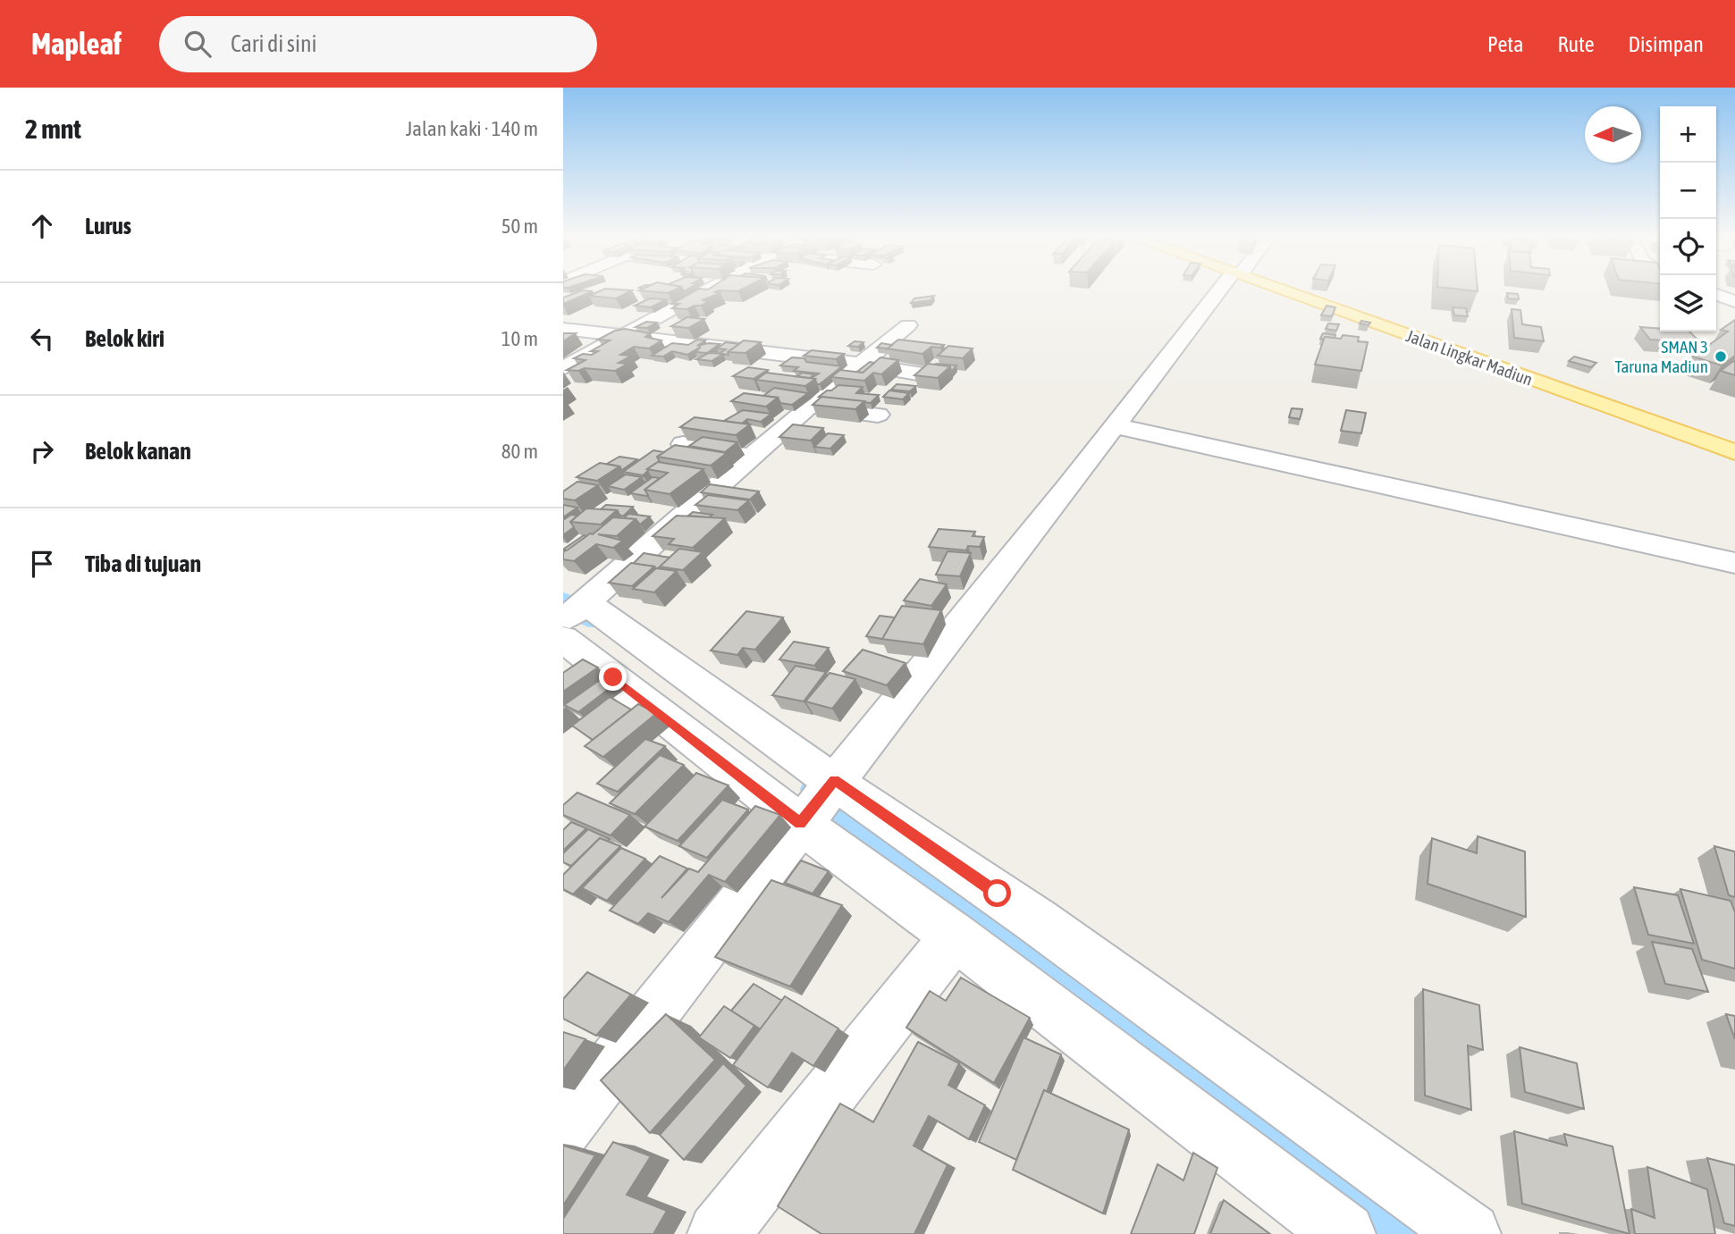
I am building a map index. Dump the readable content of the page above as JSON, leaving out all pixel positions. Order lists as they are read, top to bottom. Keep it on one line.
{"streets":{"main road":["Jalan Lingkar Madiun"]},"places":["SMAN 3 Taruna Madiun"],"north":"left","page":{"header":"Mapleaf","search":"Cari di sini","nav":["Peta","Rute","Disimpan"],"heading":["2 mnt","Jalan kaki · 140 m"],"map_buttons":["+","−"],"list":[["Lurus","50 m"],["Belok kiri","10 m"],["Belok kanan","80 m"],"Tiba di tujuan"]}}
